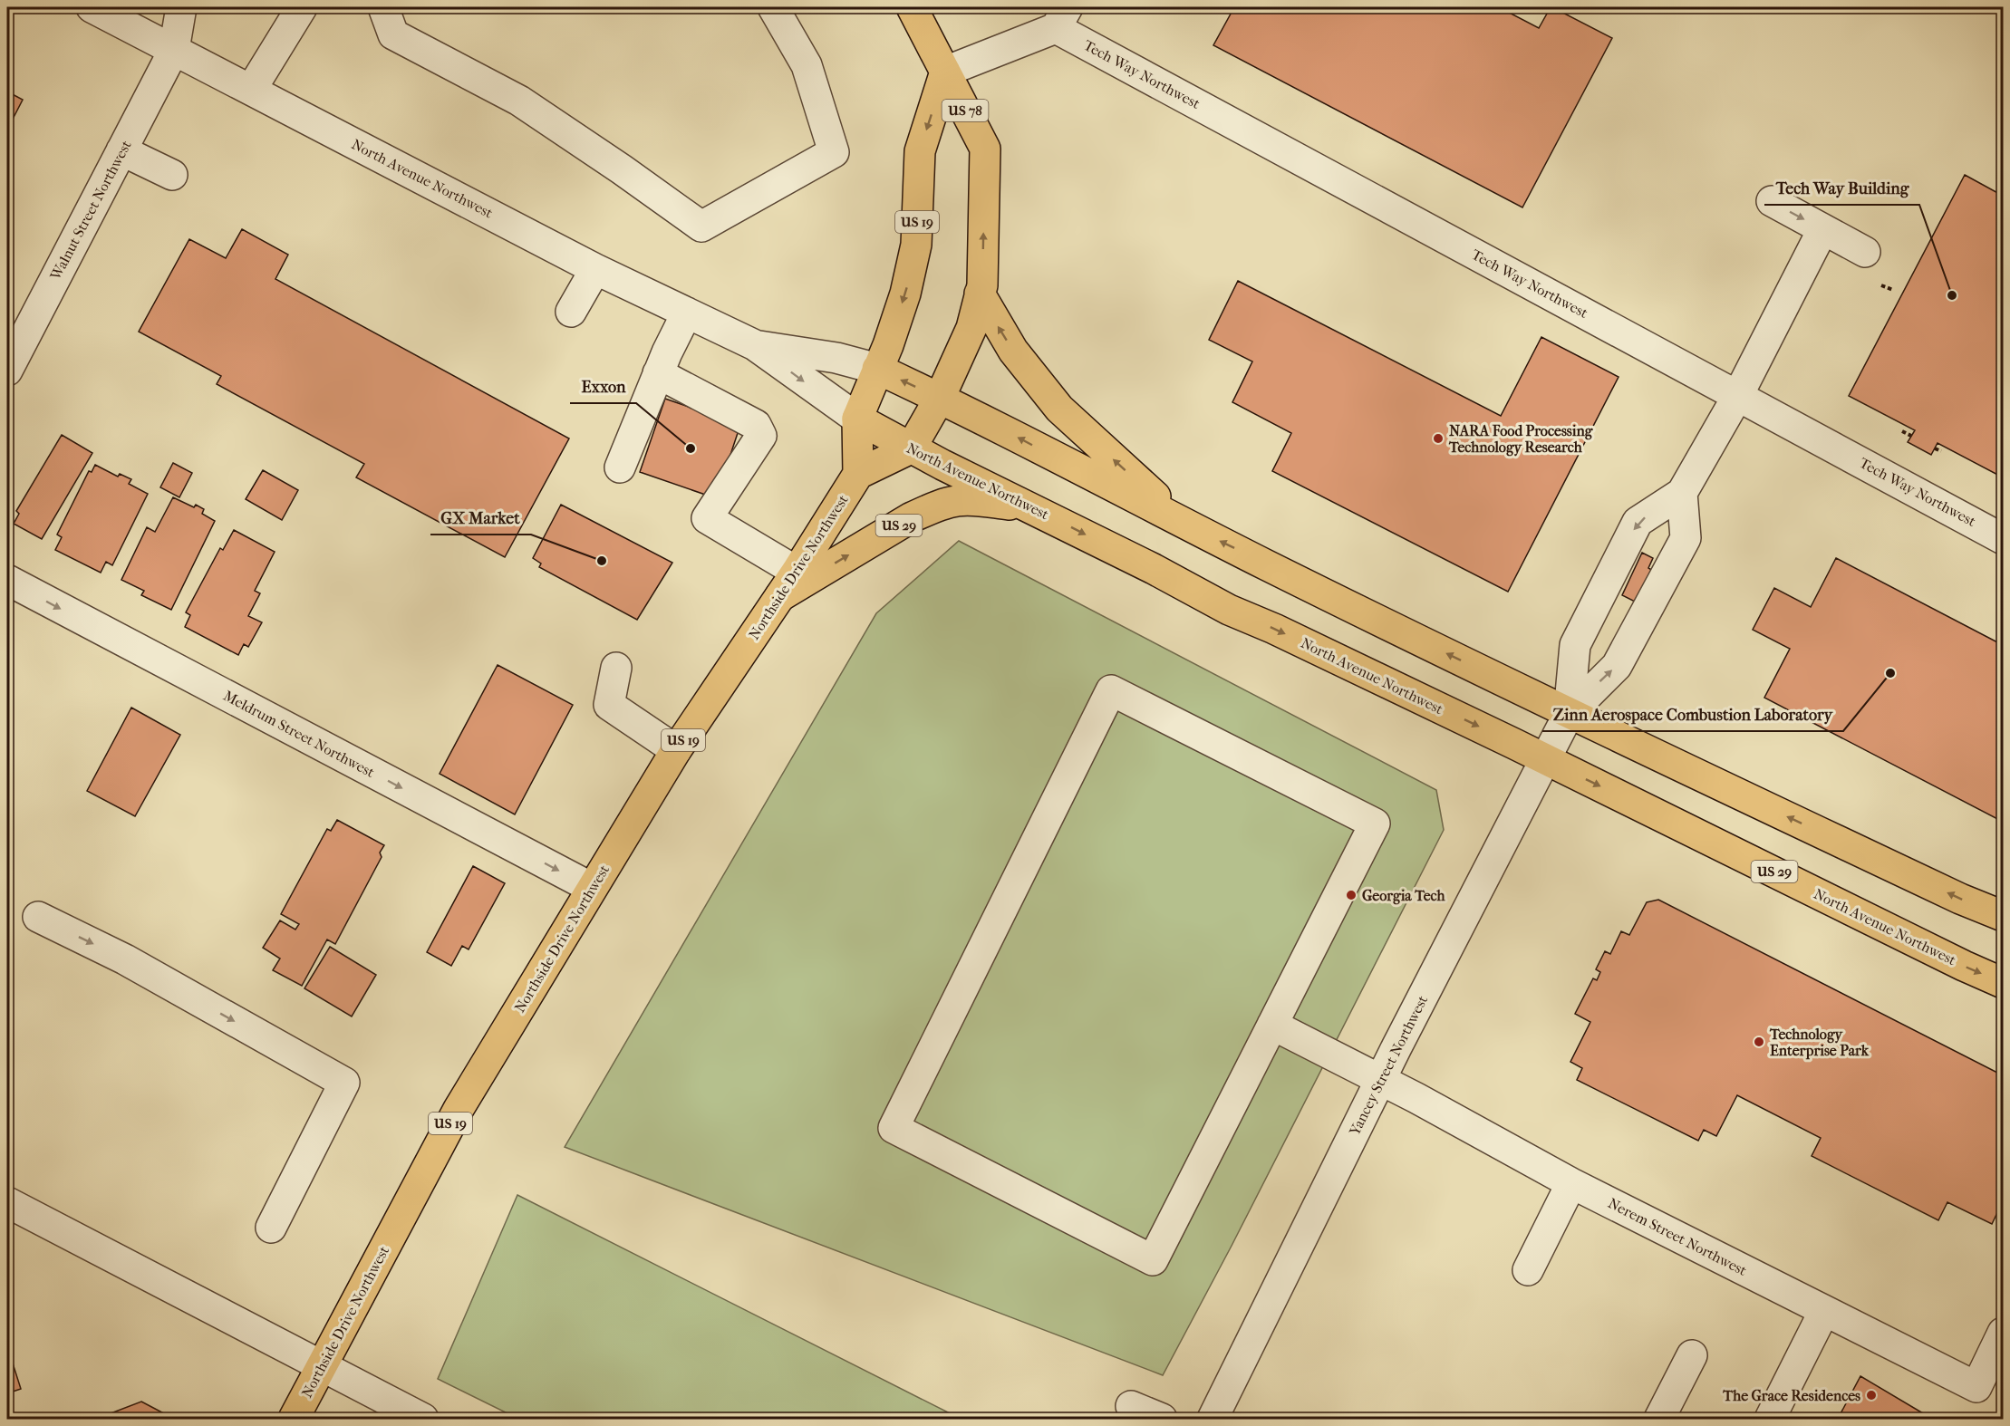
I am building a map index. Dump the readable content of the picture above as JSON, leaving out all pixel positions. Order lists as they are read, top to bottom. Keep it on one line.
{"streets":{"main road":["US 78","North Avenue Northwest","US 19","US 29","Northside Drive Northwest"],"street":["Tech Way Northwest","Walnut Street Northwest","Meldrum Street Northwest","Yancey Street Northwest","Nerem Street Northwest"]},"crossings":[["US 78","US 19"],["North Avenue Northwest","Walnut Street Northwest"],["North Avenue Northwest","US 19"],["North Avenue Northwest","US 29"],["North Avenue Northwest","Yancey Street Northwest"],["US 19","Northside Drive Northwest"],["US 29","Northside Drive Northwest"],["Northside Drive Northwest","Meldrum Street Northwest"],["Yancey Street Northwest","Nerem Street Northwest"]],"one_way":["Meldrum Street Northwest"],"places":["Tech Way Building","NARA Food Processing Technology Research","Exxon","GX Market","Zinn Aerospace Combustion Laboratory","Georgia Tech","Technology Enterprise Park","The Grace Residences"]}
